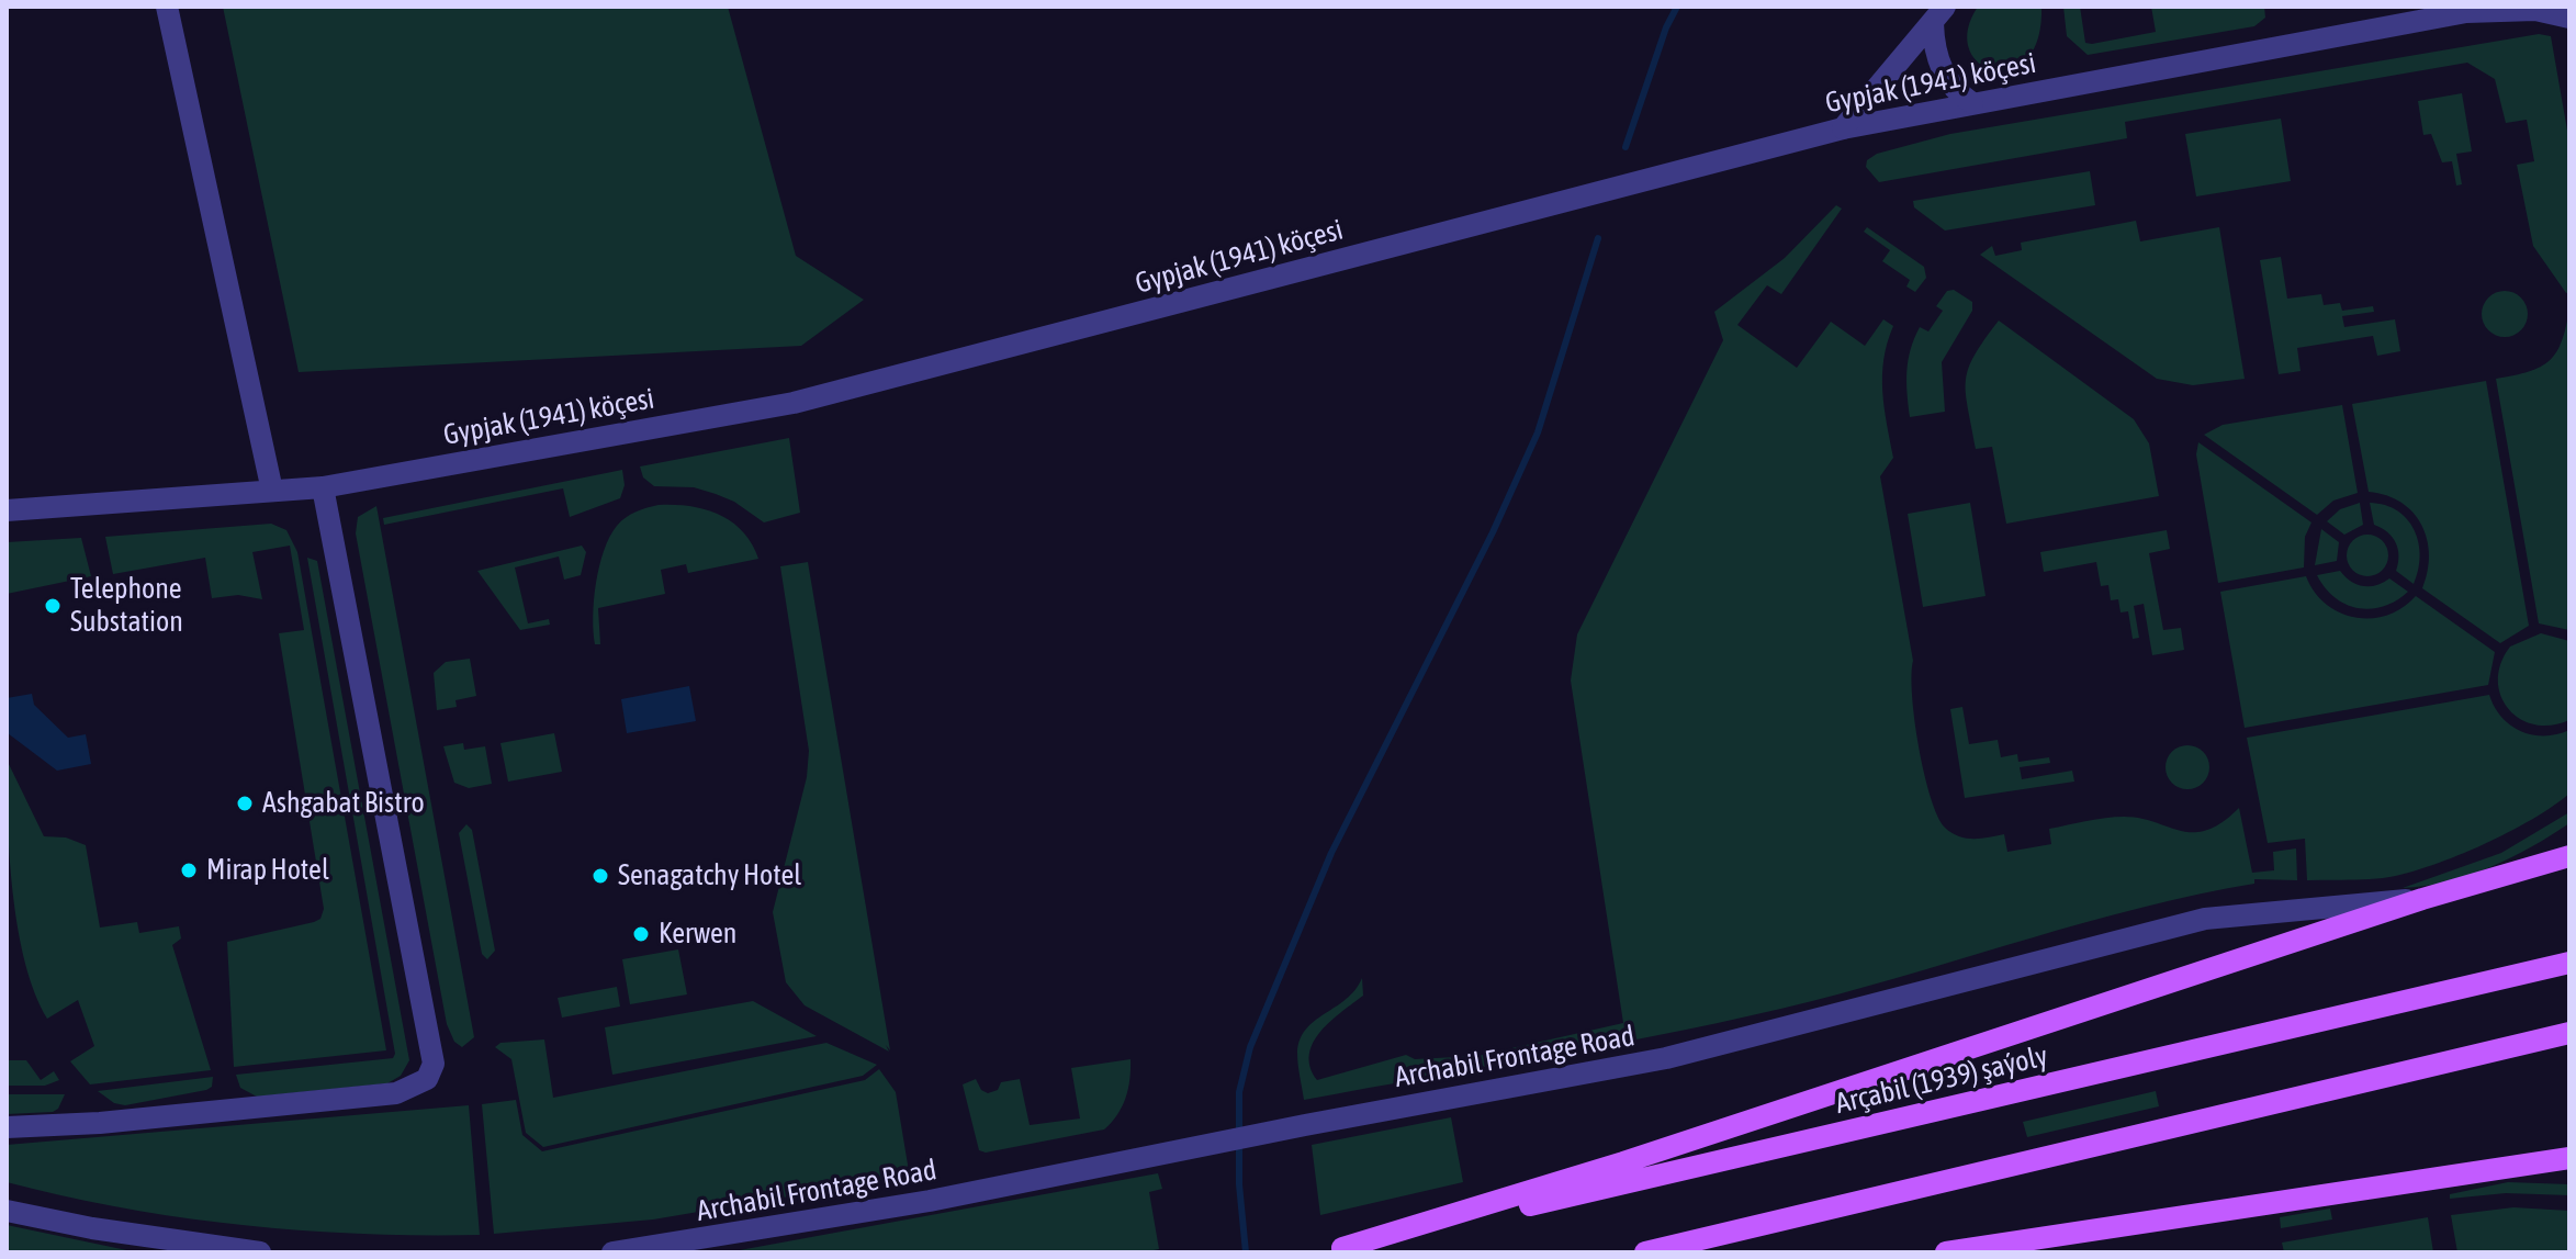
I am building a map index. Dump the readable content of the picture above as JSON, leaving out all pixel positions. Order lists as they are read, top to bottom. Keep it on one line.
{"streets":{"main road":["Arçabil (1939) şaýoly"],"street":["Gypjak (1941) köçesi","Archabil Frontage Road"]},"places":["Telephone Substation","Ashgabat Bistro","Mirap Hotel","Senagatchy Hotel","Kerwen"]}
